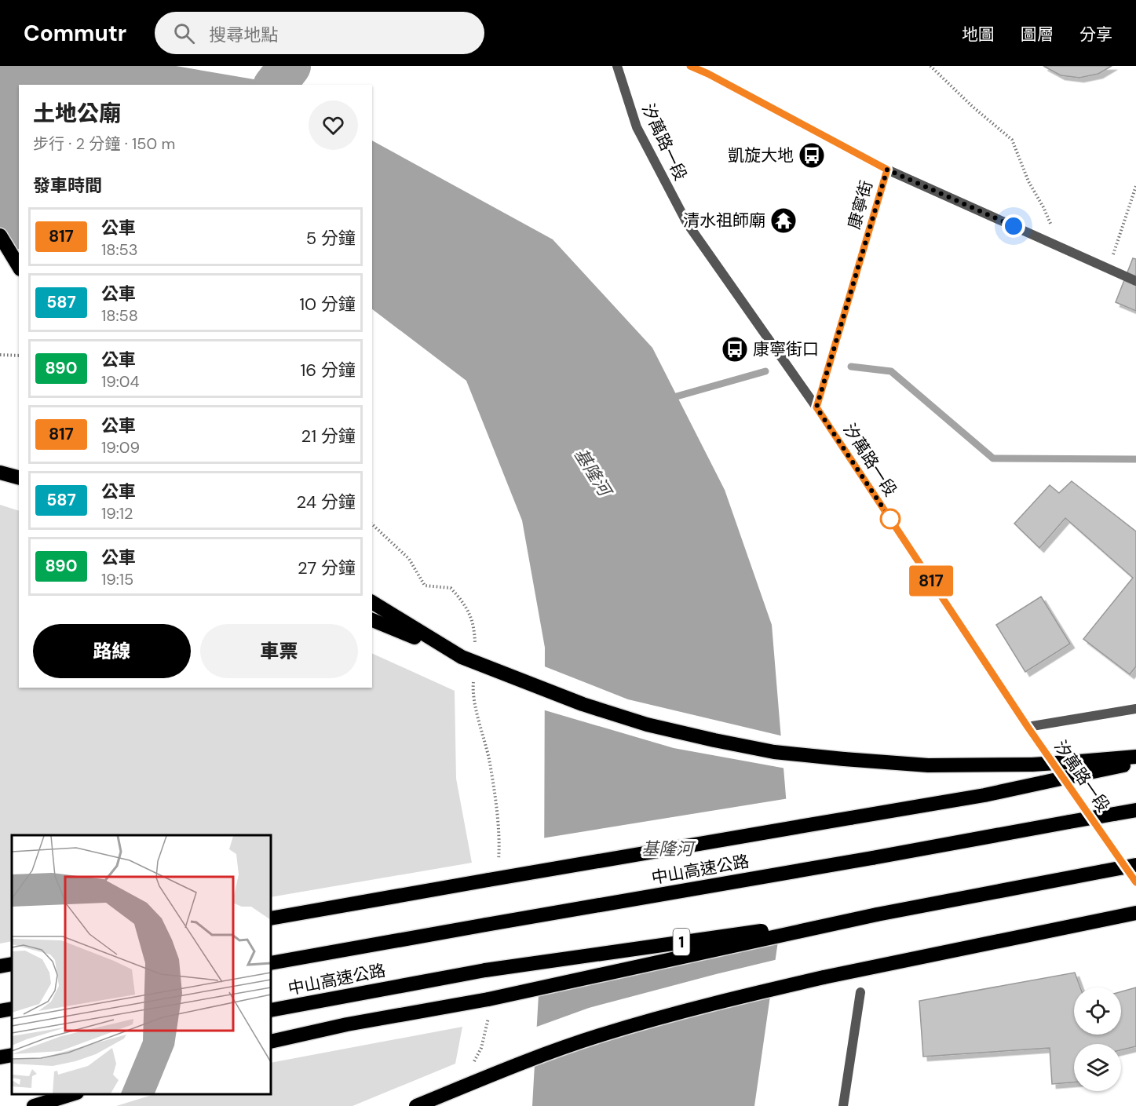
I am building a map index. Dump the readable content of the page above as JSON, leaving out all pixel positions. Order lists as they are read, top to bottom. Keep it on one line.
{"streets":{"highway":["中山高速公路","1"],"street":["汐萬路一段","康寧街"]},"crossings":[["汐萬路一段","康寧街"]],"water":["基隆河"],"places":{"bus stop":["凱旋大地","康寧街口"],"temple":["清水祖師廟"]},"lines":["bus line 817"],"page":{"header":"Commutr","search":"搜尋地點","nav":["地圖","圖層","分享"],"on_map":"817","heading":[["土地公廟","步行 · 2 分鐘 · 150 m"],"發車時間"],"list":[{"mark":"817","name":"公車","note":"18:53","value":"5 分鐘"},{"mark":"587","name":"公車","note":"18:58","value":"10 分鐘"},{"mark":"890","name":"公車","note":"19:04","value":"16 分鐘"},{"mark":"817","name":"公車","note":"19:09","value":"21 分鐘"},{"mark":"587","name":"公車","note":"19:12","value":"24 分鐘"},{"mark":"890","name":"公車","note":"19:15","value":"27 分鐘"}],"buttons":["路線","車票"]}}
